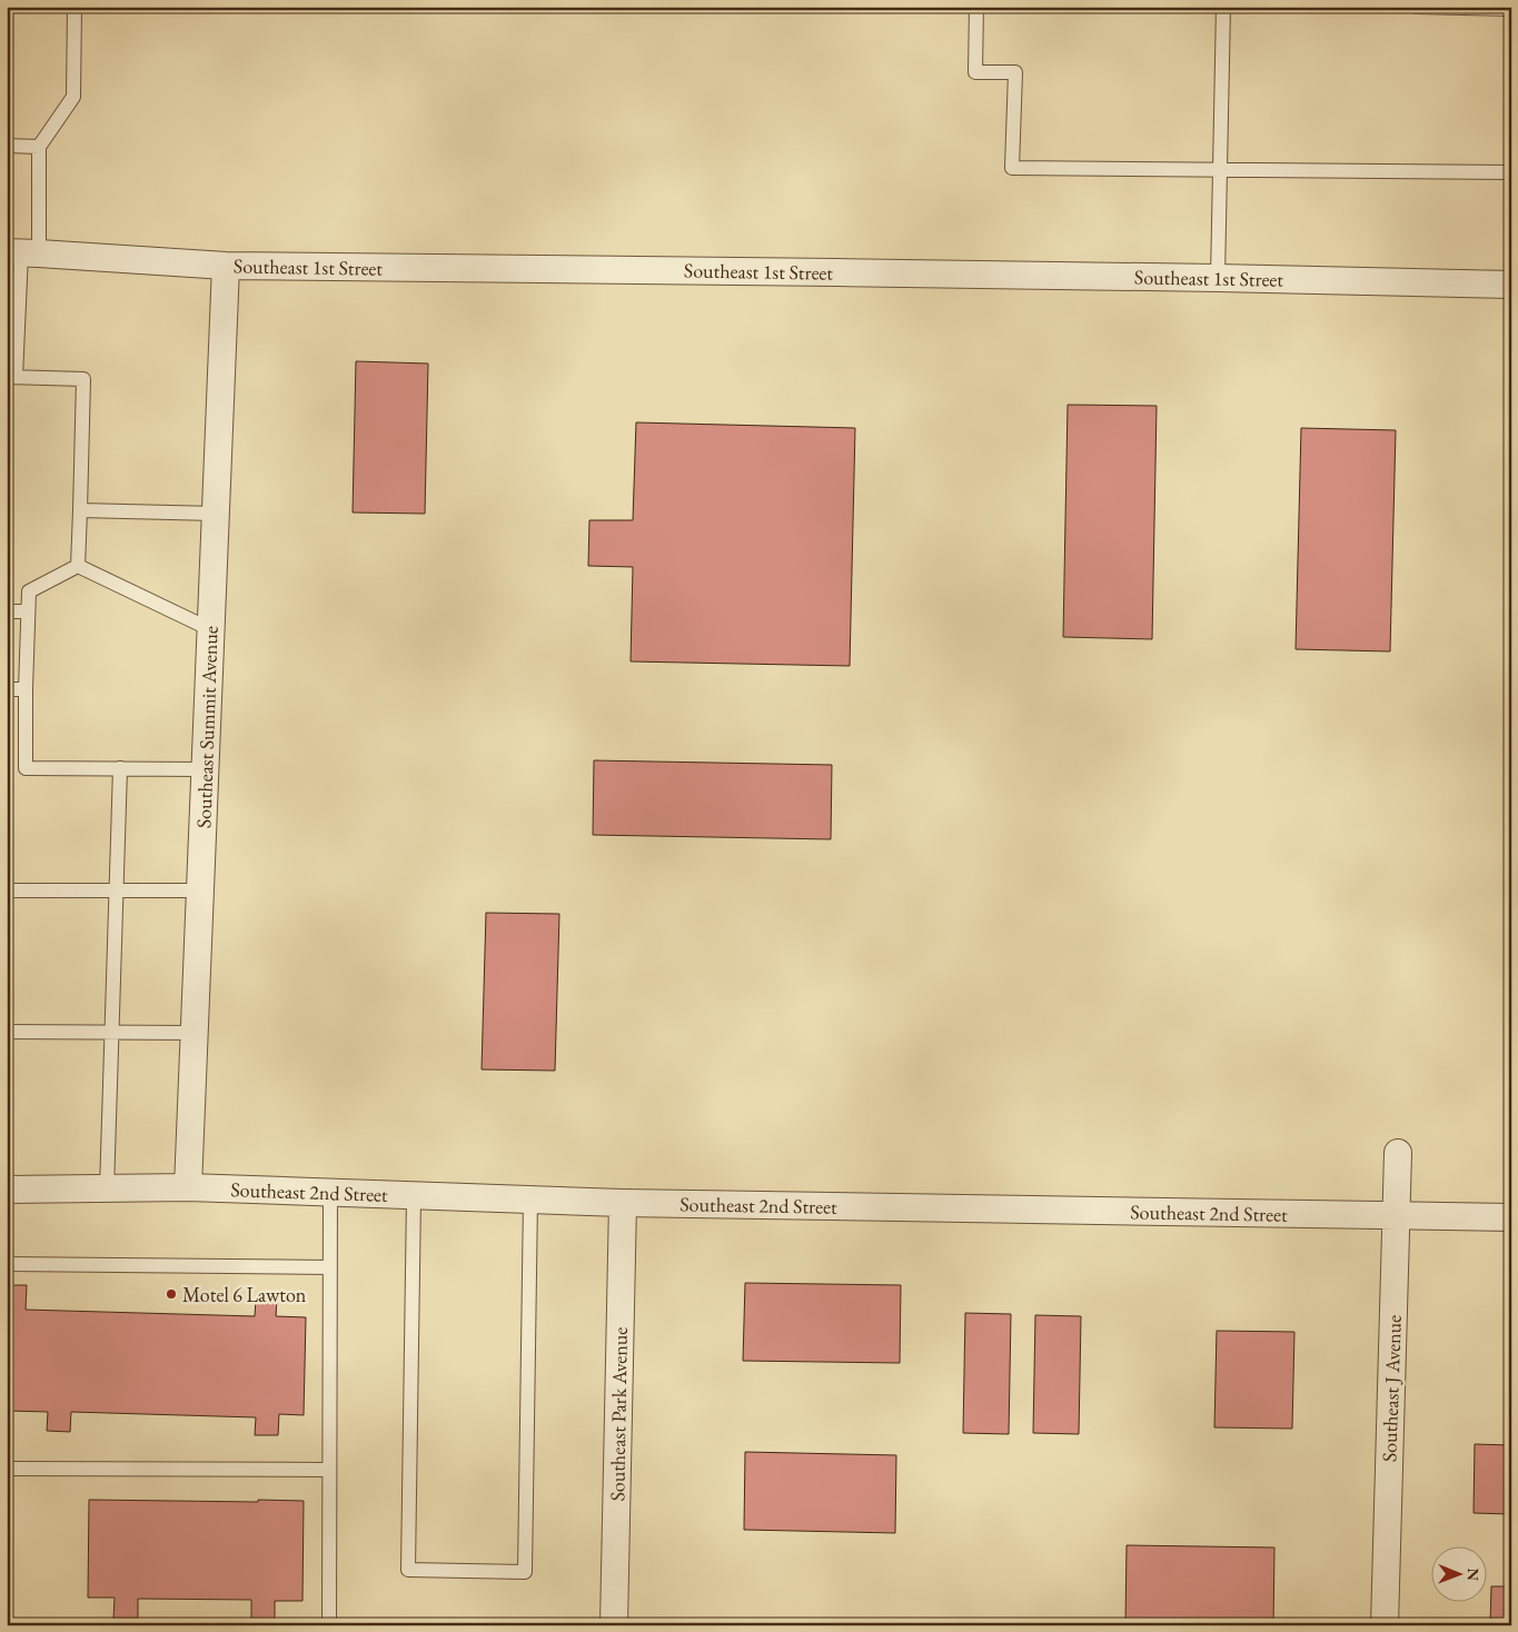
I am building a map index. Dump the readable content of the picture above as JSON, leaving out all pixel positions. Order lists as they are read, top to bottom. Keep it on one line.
{"streets":{"street":["Southeast 1st Street","Southeast Summit Avenue","Southeast 2nd Street","Southeast J Avenue","Southeast Park Avenue"]},"crossings":[["Southeast 1st Street","Southeast Summit Avenue"],["Southeast Summit Avenue","Southeast 2nd Street"],["Southeast 2nd Street","Southeast J Avenue"],["Southeast 2nd Street","Southeast Park Avenue"]],"places":["Motel 6 Lawton"],"north":"right"}
